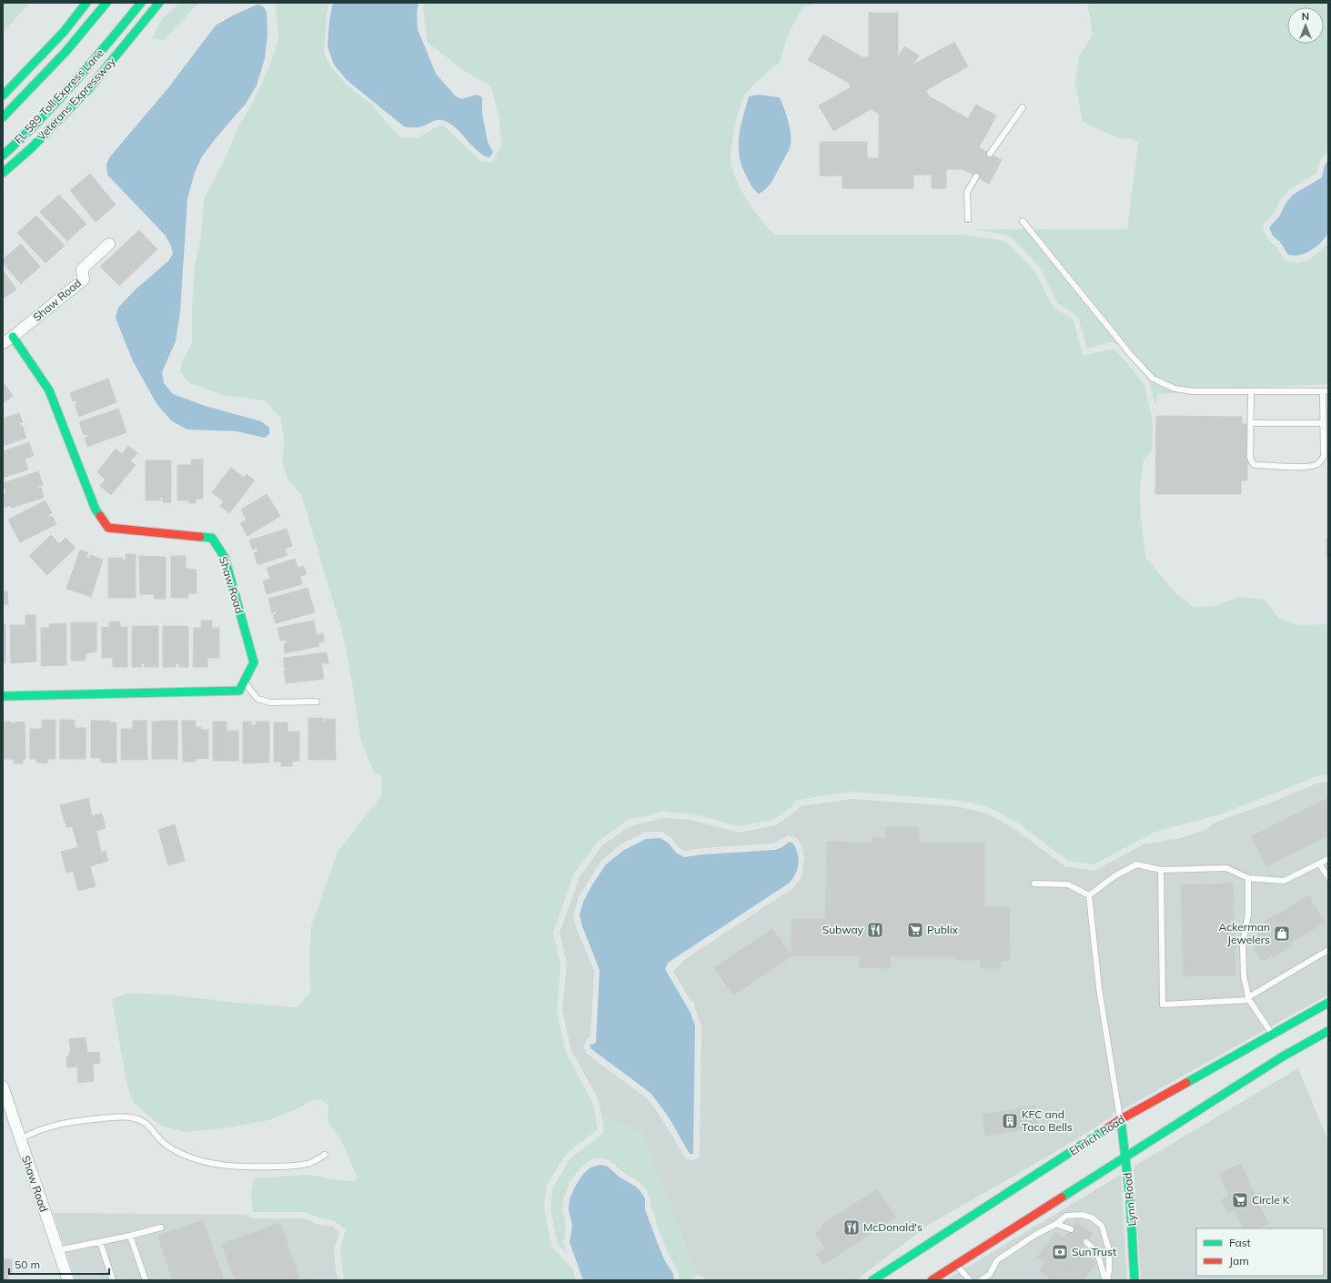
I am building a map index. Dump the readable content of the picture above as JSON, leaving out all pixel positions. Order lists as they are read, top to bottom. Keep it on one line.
{"streets":{"main road":["FL 589 Toll Express Lane","Veterans Expressway","Shaw Road","Ehrlich Road","Lynn Road"]},"crossings":[["Ehrlich Road","Lynn Road"]],"places":{"restaurant":["Subway","McDonald's"],"supermarket":["Publix","Circle K"],"shop":["Ackerman Jewelers"],"building":["KFC and Taco Bells"],"bank":["SunTrust"]},"legend":["Fast","Jam"],"scale_bar":"50 m","north":"top"}
